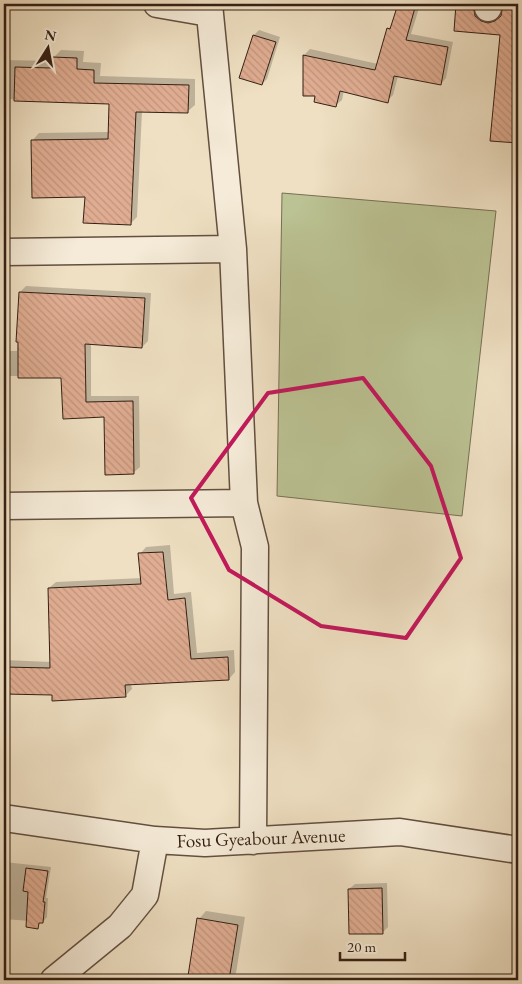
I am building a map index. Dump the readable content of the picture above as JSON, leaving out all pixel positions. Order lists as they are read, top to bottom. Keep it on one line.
{"streets":{"street":["Fosu Gyeabour Avenue"]},"scale_bar":"20 m","north":"top"}
